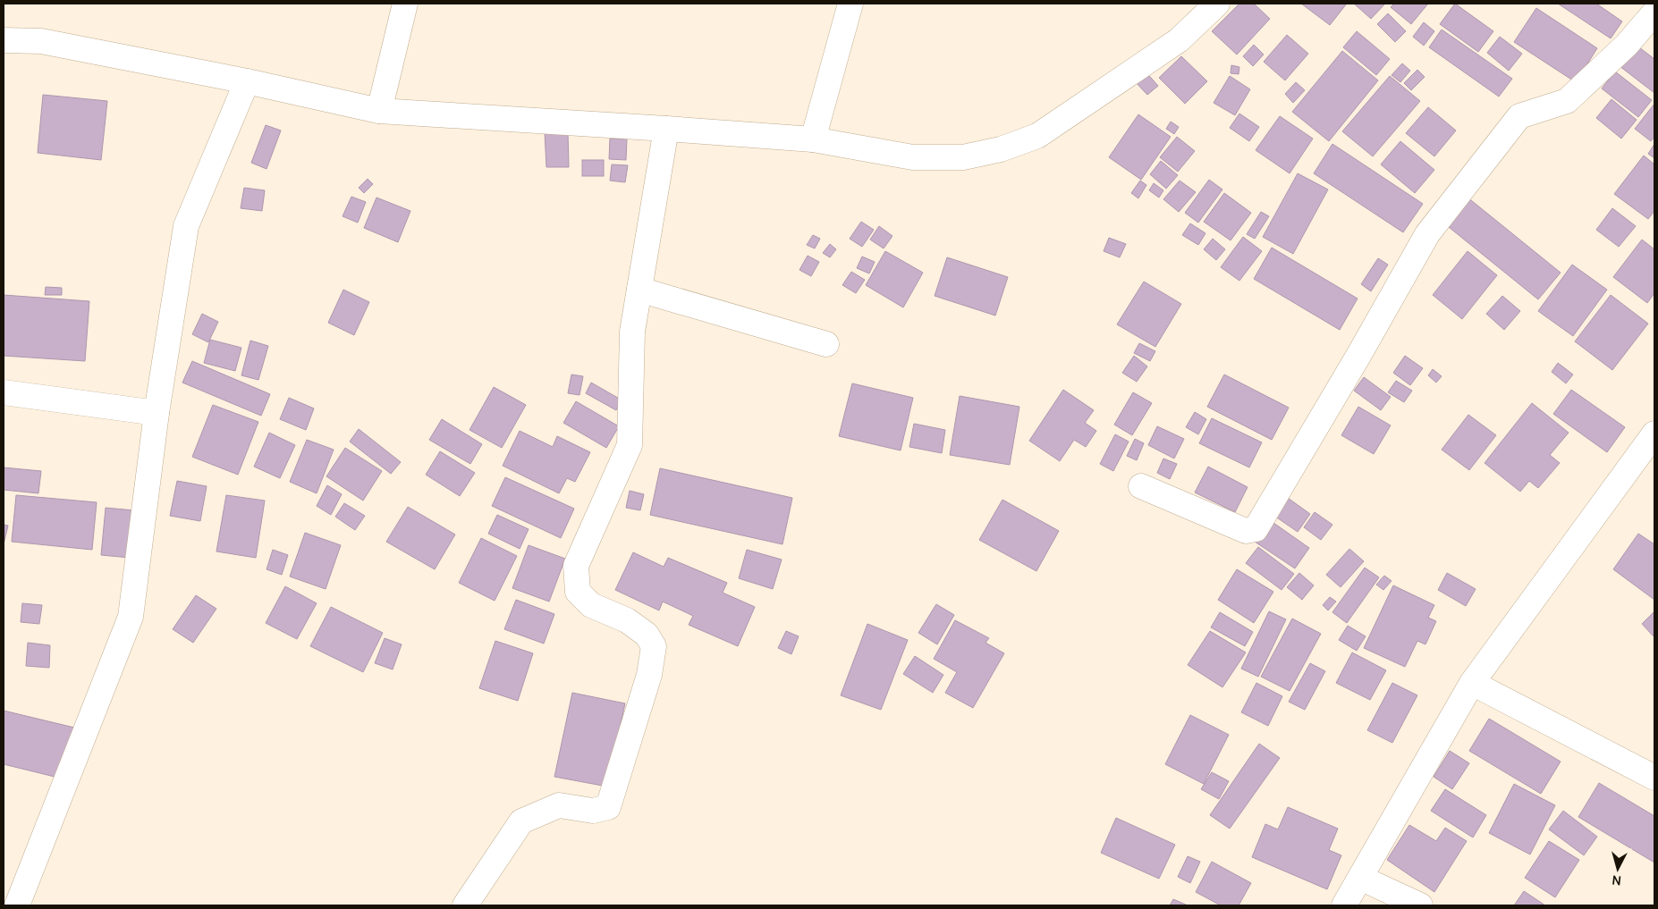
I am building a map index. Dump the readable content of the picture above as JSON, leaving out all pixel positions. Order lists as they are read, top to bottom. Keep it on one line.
{"north":"bottom"}
